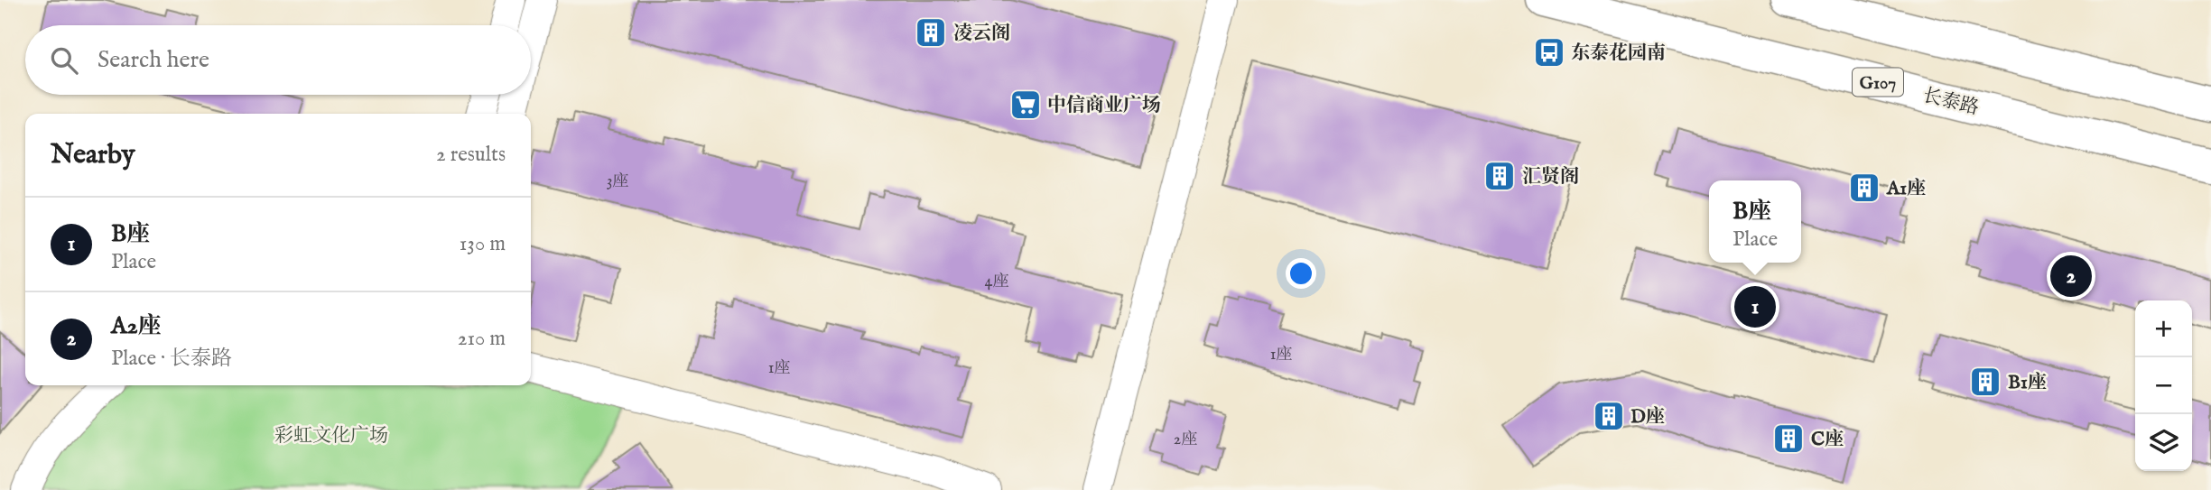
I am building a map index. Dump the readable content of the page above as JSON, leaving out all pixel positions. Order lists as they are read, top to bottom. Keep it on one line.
{"streets":{"highway":["G107","长泰路"]},"parks":["彩虹文化广场"],"places":{"building":["凌云阁","汇贤阁","A1座","B1座","D座","C座"],"bus stop":["东泰花园南"],"supermarket":["中信商业广场"]},"house_numbers":["3座","4座","1座","1座","2座"],"page":{"search":"Search here","heading":["Nearby","2 results"],"popup":["B座","Place"],"list":[{"mark":"1","name":"B座","note":"Place","value":"130 m"},{"mark":"2","name":"A2座","note":"Place · 长泰路","value":"210 m"}],"pins":["2","1"],"map_buttons":["+","−"]}}
